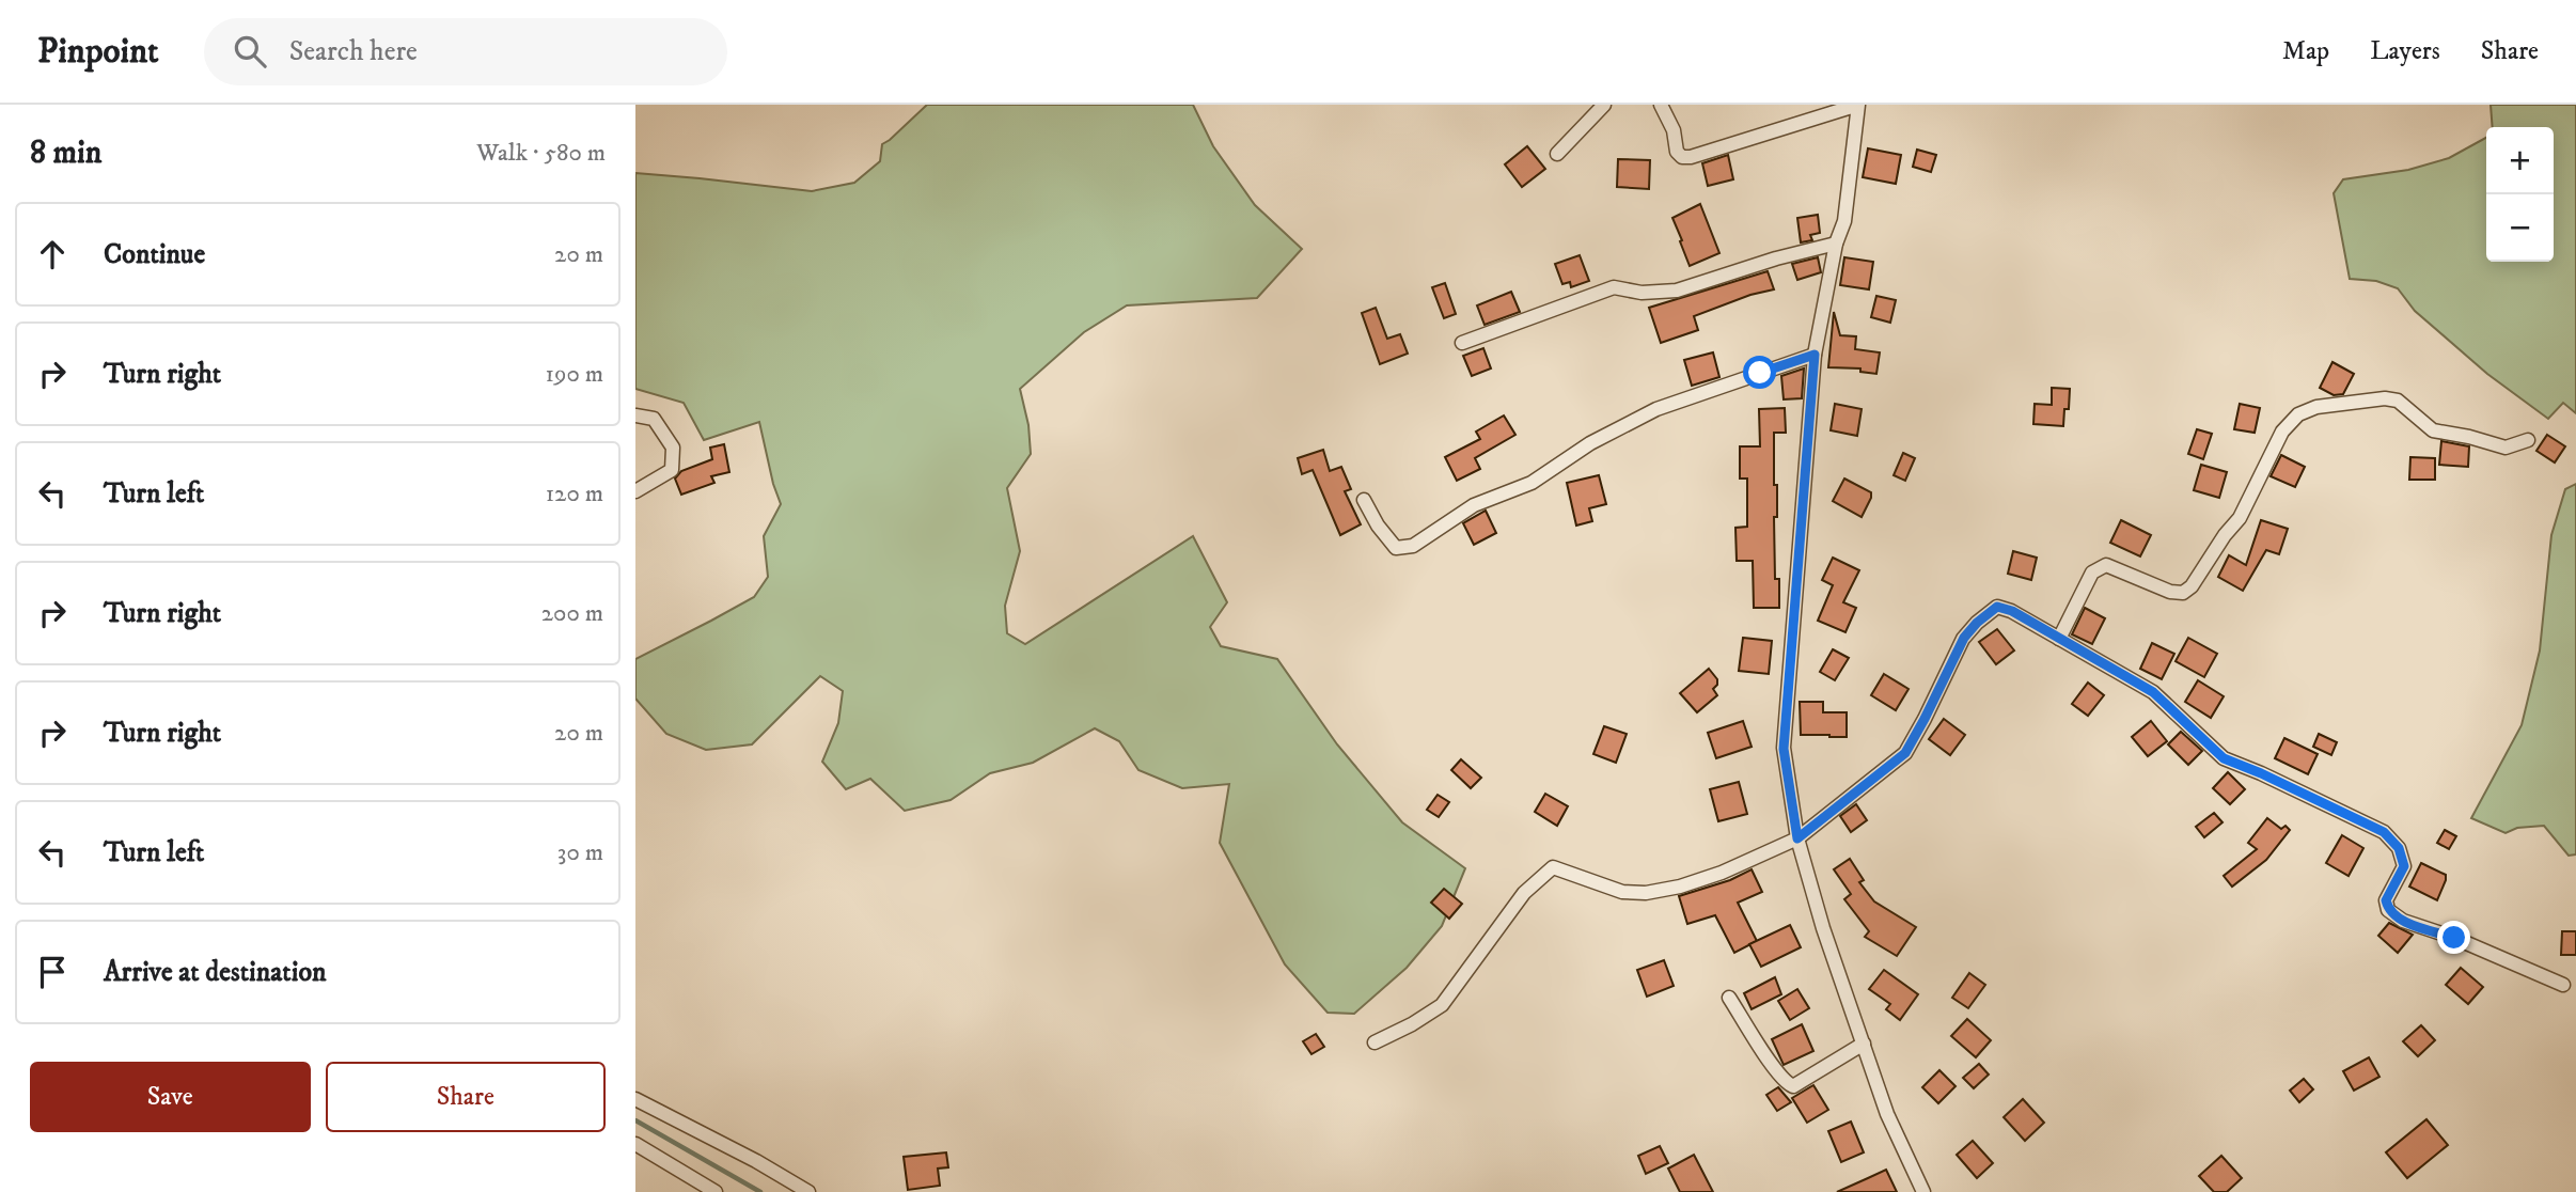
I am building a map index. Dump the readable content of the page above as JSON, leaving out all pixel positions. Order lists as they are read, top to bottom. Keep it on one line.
{"page":{"header":"Pinpoint","search":"Search here","nav":["Map","Layers","Share"],"heading":["8 min","Walk · 580 m"],"map_buttons":["+","−"],"list":[["Continue","20 m"],["Turn right","190 m"],["Turn left","120 m"],["Turn right","200 m"],["Turn right","20 m"],["Turn left","30 m"],"Arrive at destination"],"buttons":["Save","Share"]}}
